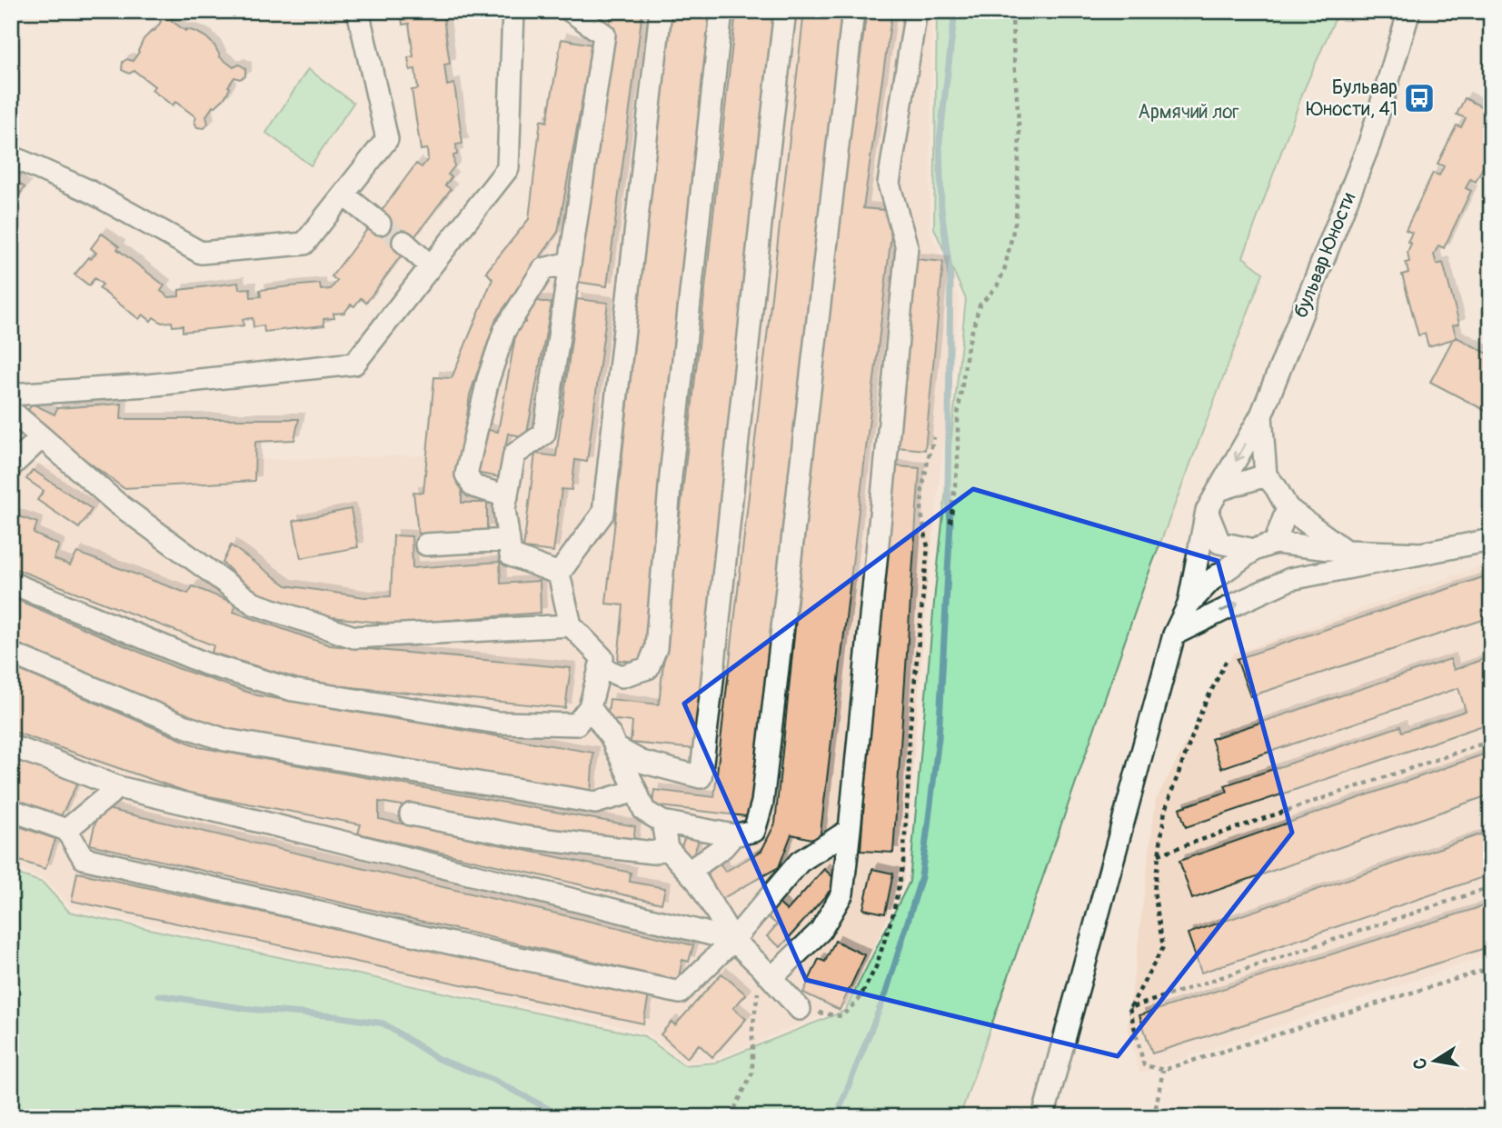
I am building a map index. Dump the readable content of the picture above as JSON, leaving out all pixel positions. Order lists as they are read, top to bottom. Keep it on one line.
{"streets":{"street":["бульвар Юности"]},"parks":["Армячий лог"],"places":{"bus stop":["Бульвар Юности, 41"]},"north":"left"}
